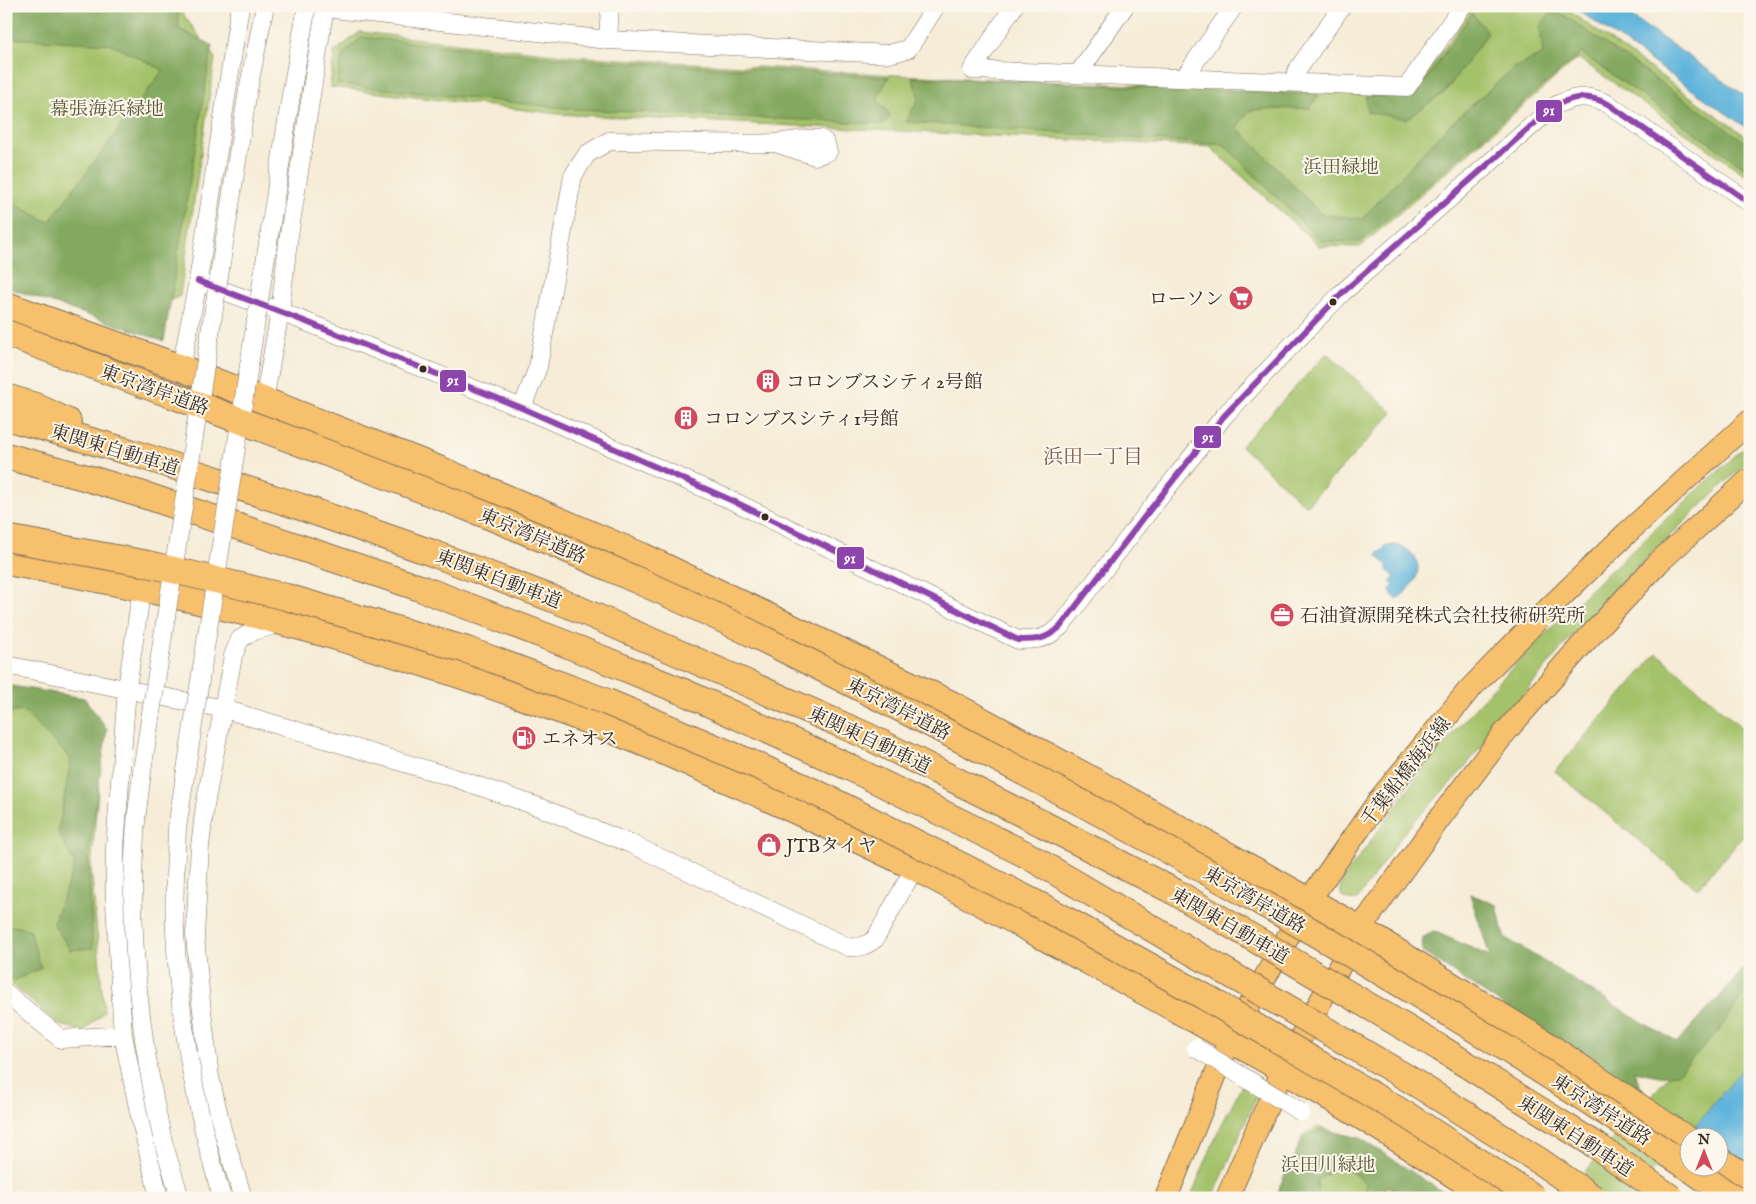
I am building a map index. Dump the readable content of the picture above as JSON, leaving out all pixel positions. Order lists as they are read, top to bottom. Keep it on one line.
{"streets":{"highway":["東京湾岸道路","東関東自動車道"],"main road":["千葉船橋海浜線"]},"districts":["浜田一丁目"],"parks":["幕張海浜緑地","浜田緑地","浜田川緑地"],"places":{"supermarket":["ローソン"],"building":["コロンブスシティ2号館","コロンブスシティ1号館"],"office":["石油資源開発株式会社技術研究所"],"fuel station":["エネオス"],"shop":["JTBタイヤ"]},"lines":["transit line 91"],"north":"top"}
